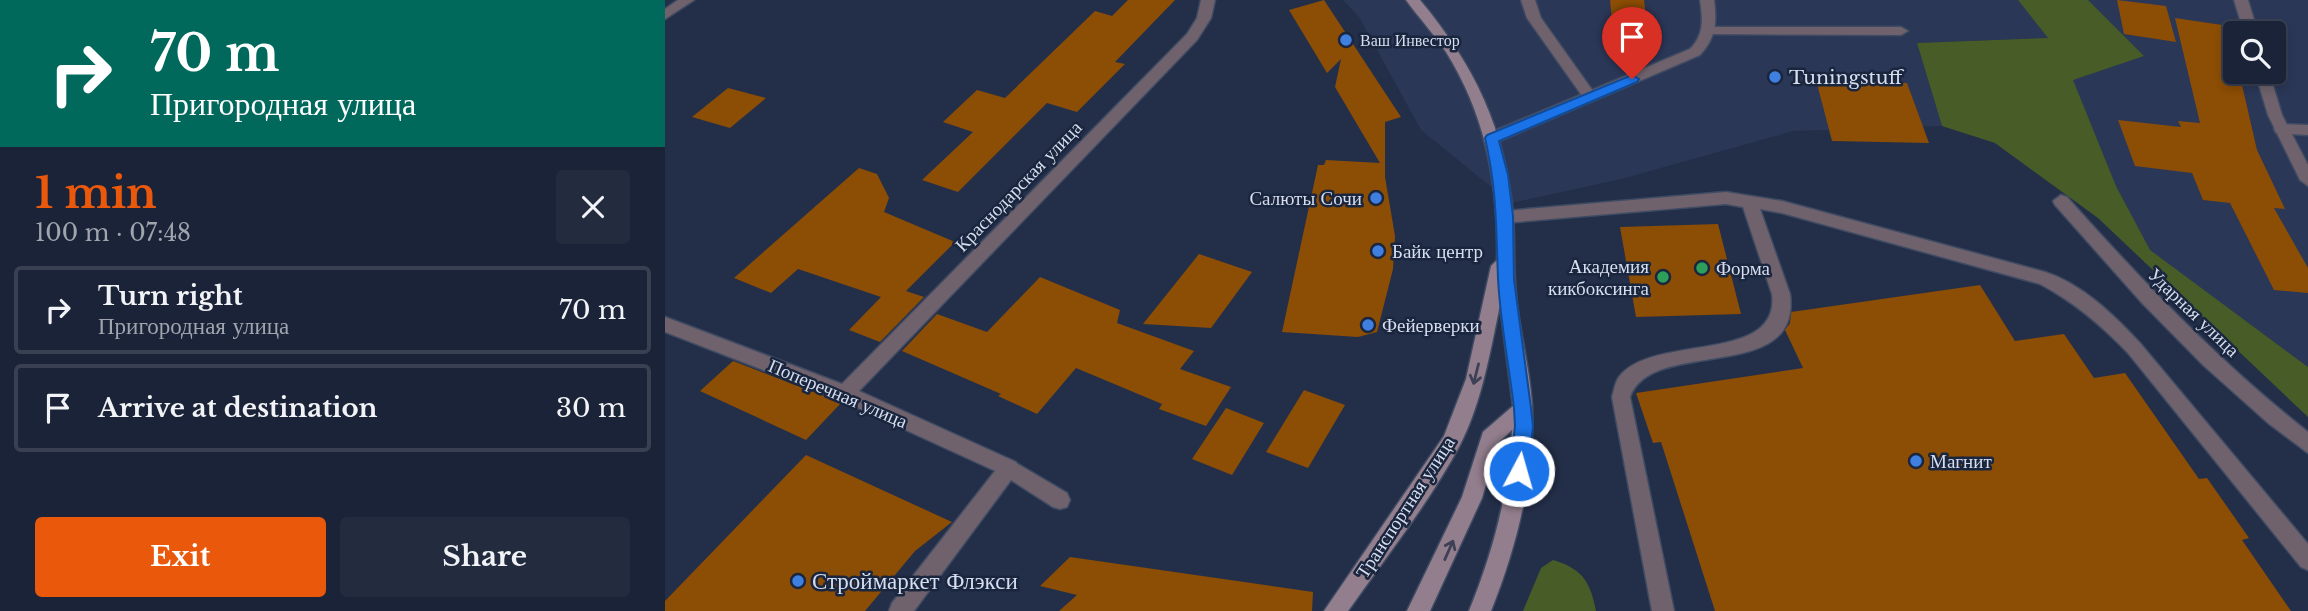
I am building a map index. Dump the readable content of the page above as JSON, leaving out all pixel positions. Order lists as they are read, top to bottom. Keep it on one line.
{"streets":{"main road":["Транспортная улица"],"street":["Краснодарская улица","Ударная улица","Поперечная улица"]},"crossings":[["Краснодарская улица","Поперечная улица"]],"places":["Ваш Инвестор","Tuningstuff","Салюты Сочи","Байк центр","Форма","Академия кикбоксинга","Фейерверки","Магнит","Строймаркет Флэкси"],"page":{"turn":["70 m","Пригородная улица"],"heading":["1 min","100 m · 07:48"],"list":[{"name":"Turn right","note":"Пригородная улица","value":"70 m"},{"name":"Arrive at destination","value":"30 m"}],"buttons":["Exit","Share"]}}
